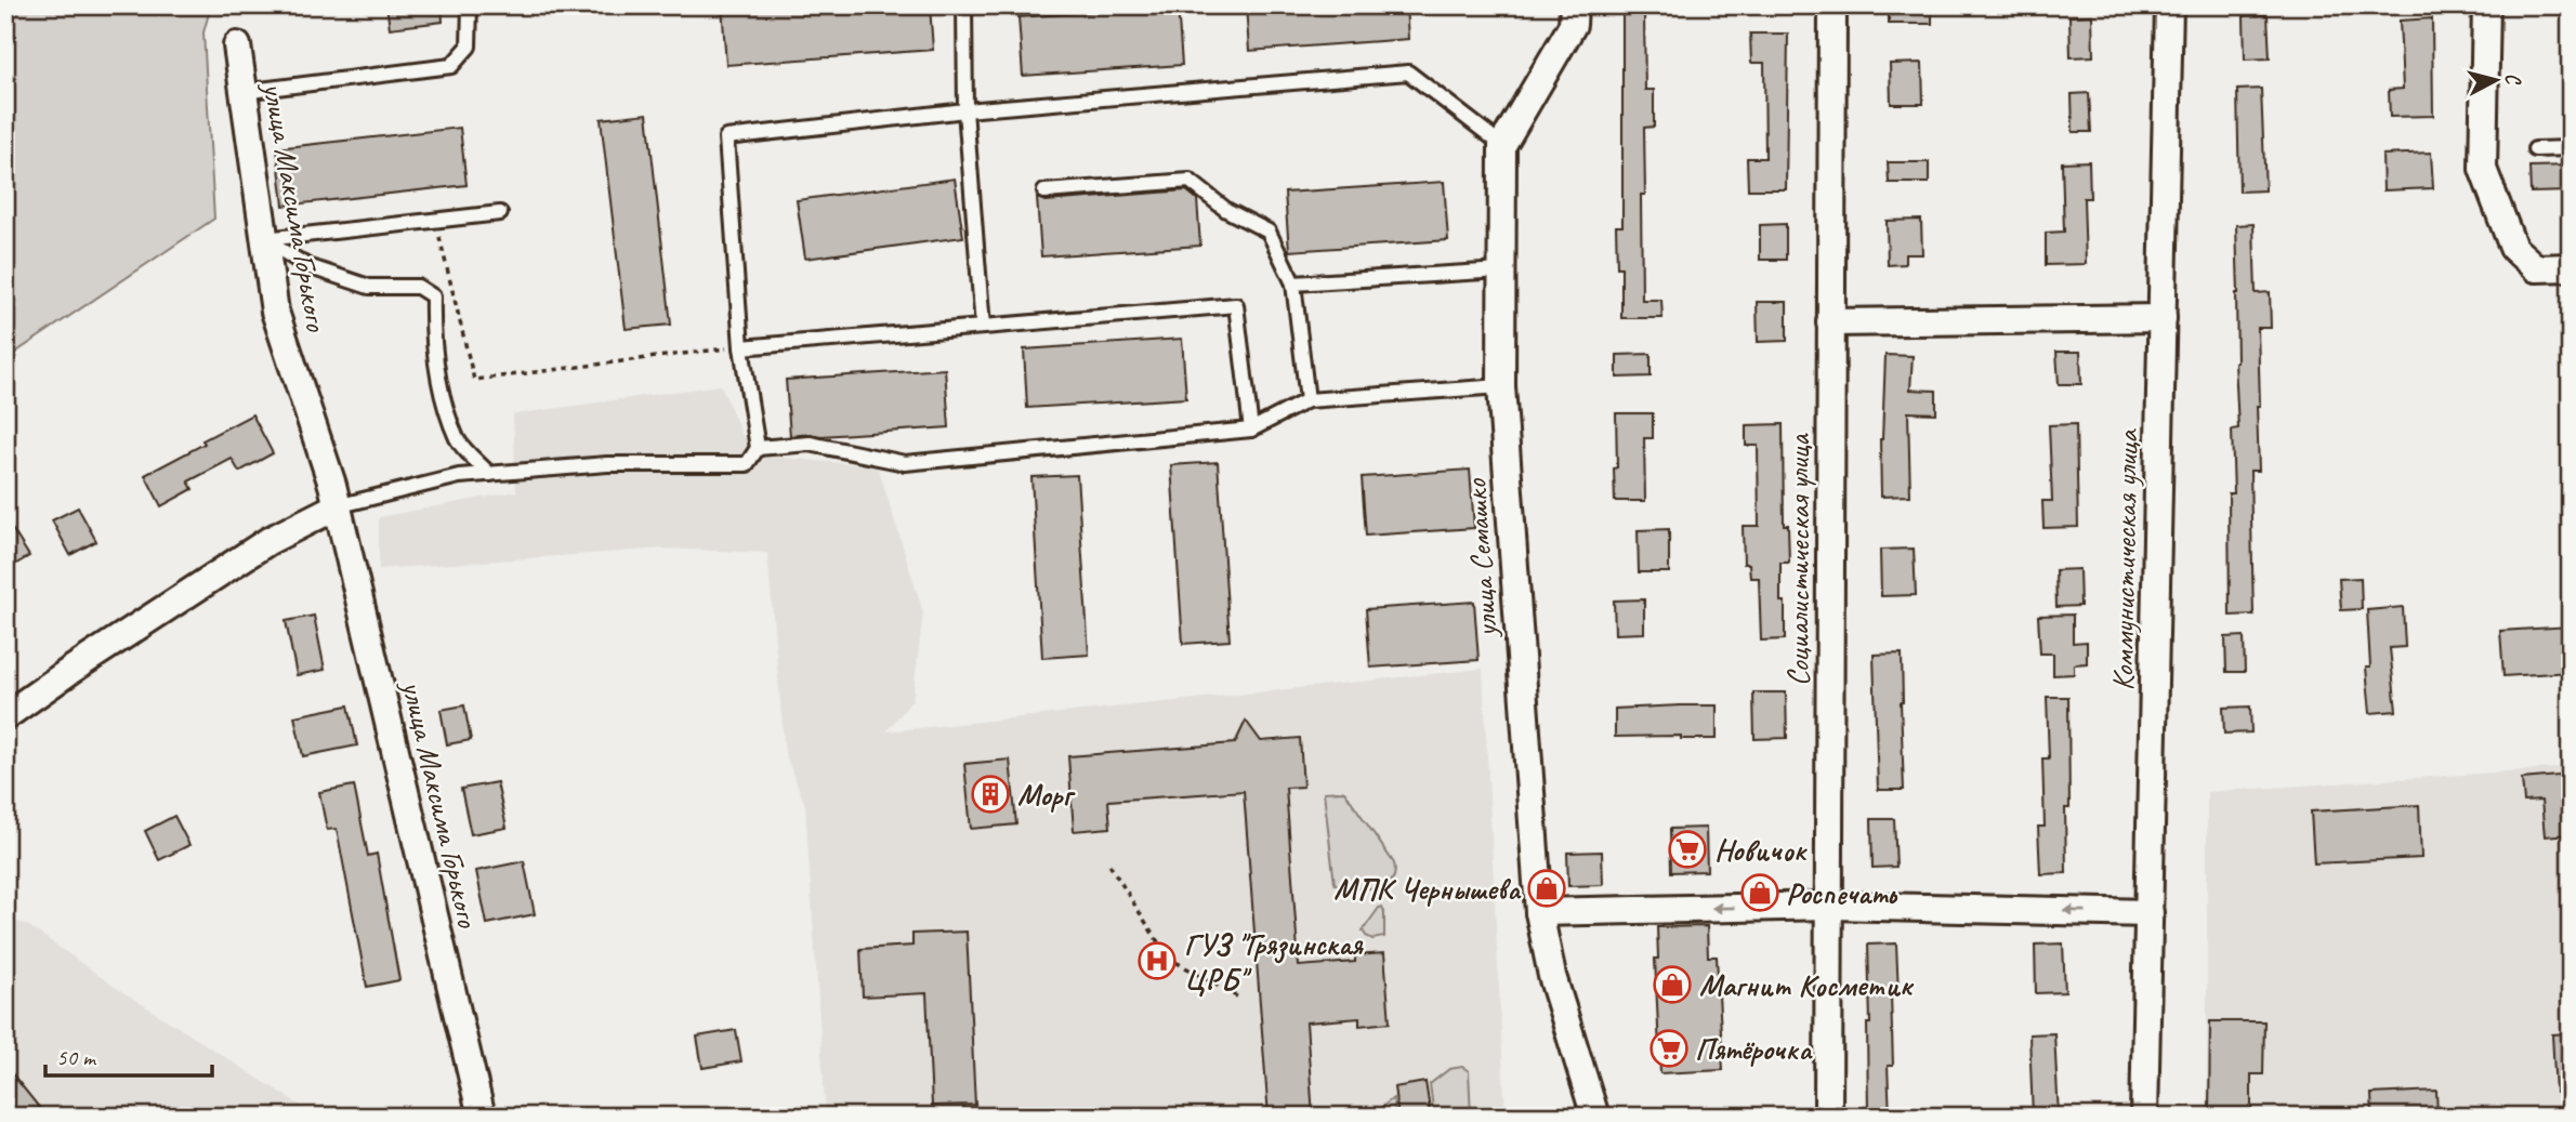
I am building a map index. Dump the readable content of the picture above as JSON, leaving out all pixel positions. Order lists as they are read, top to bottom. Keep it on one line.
{"streets":{"street":["улица Максима Горького","улица Семашко","Социалистическая улица","Коммунистическая улица"]},"places":{"building":["Морг"],"supermarket":["Новичок","Пятёрочка"],"shop":["МПК Чернышева","Роспечать","Магнит Косметик"],"hospital":["ГУЗ \"Грязинская ЦРБ\""]},"scale_bar":"50 m","north":"right"}
